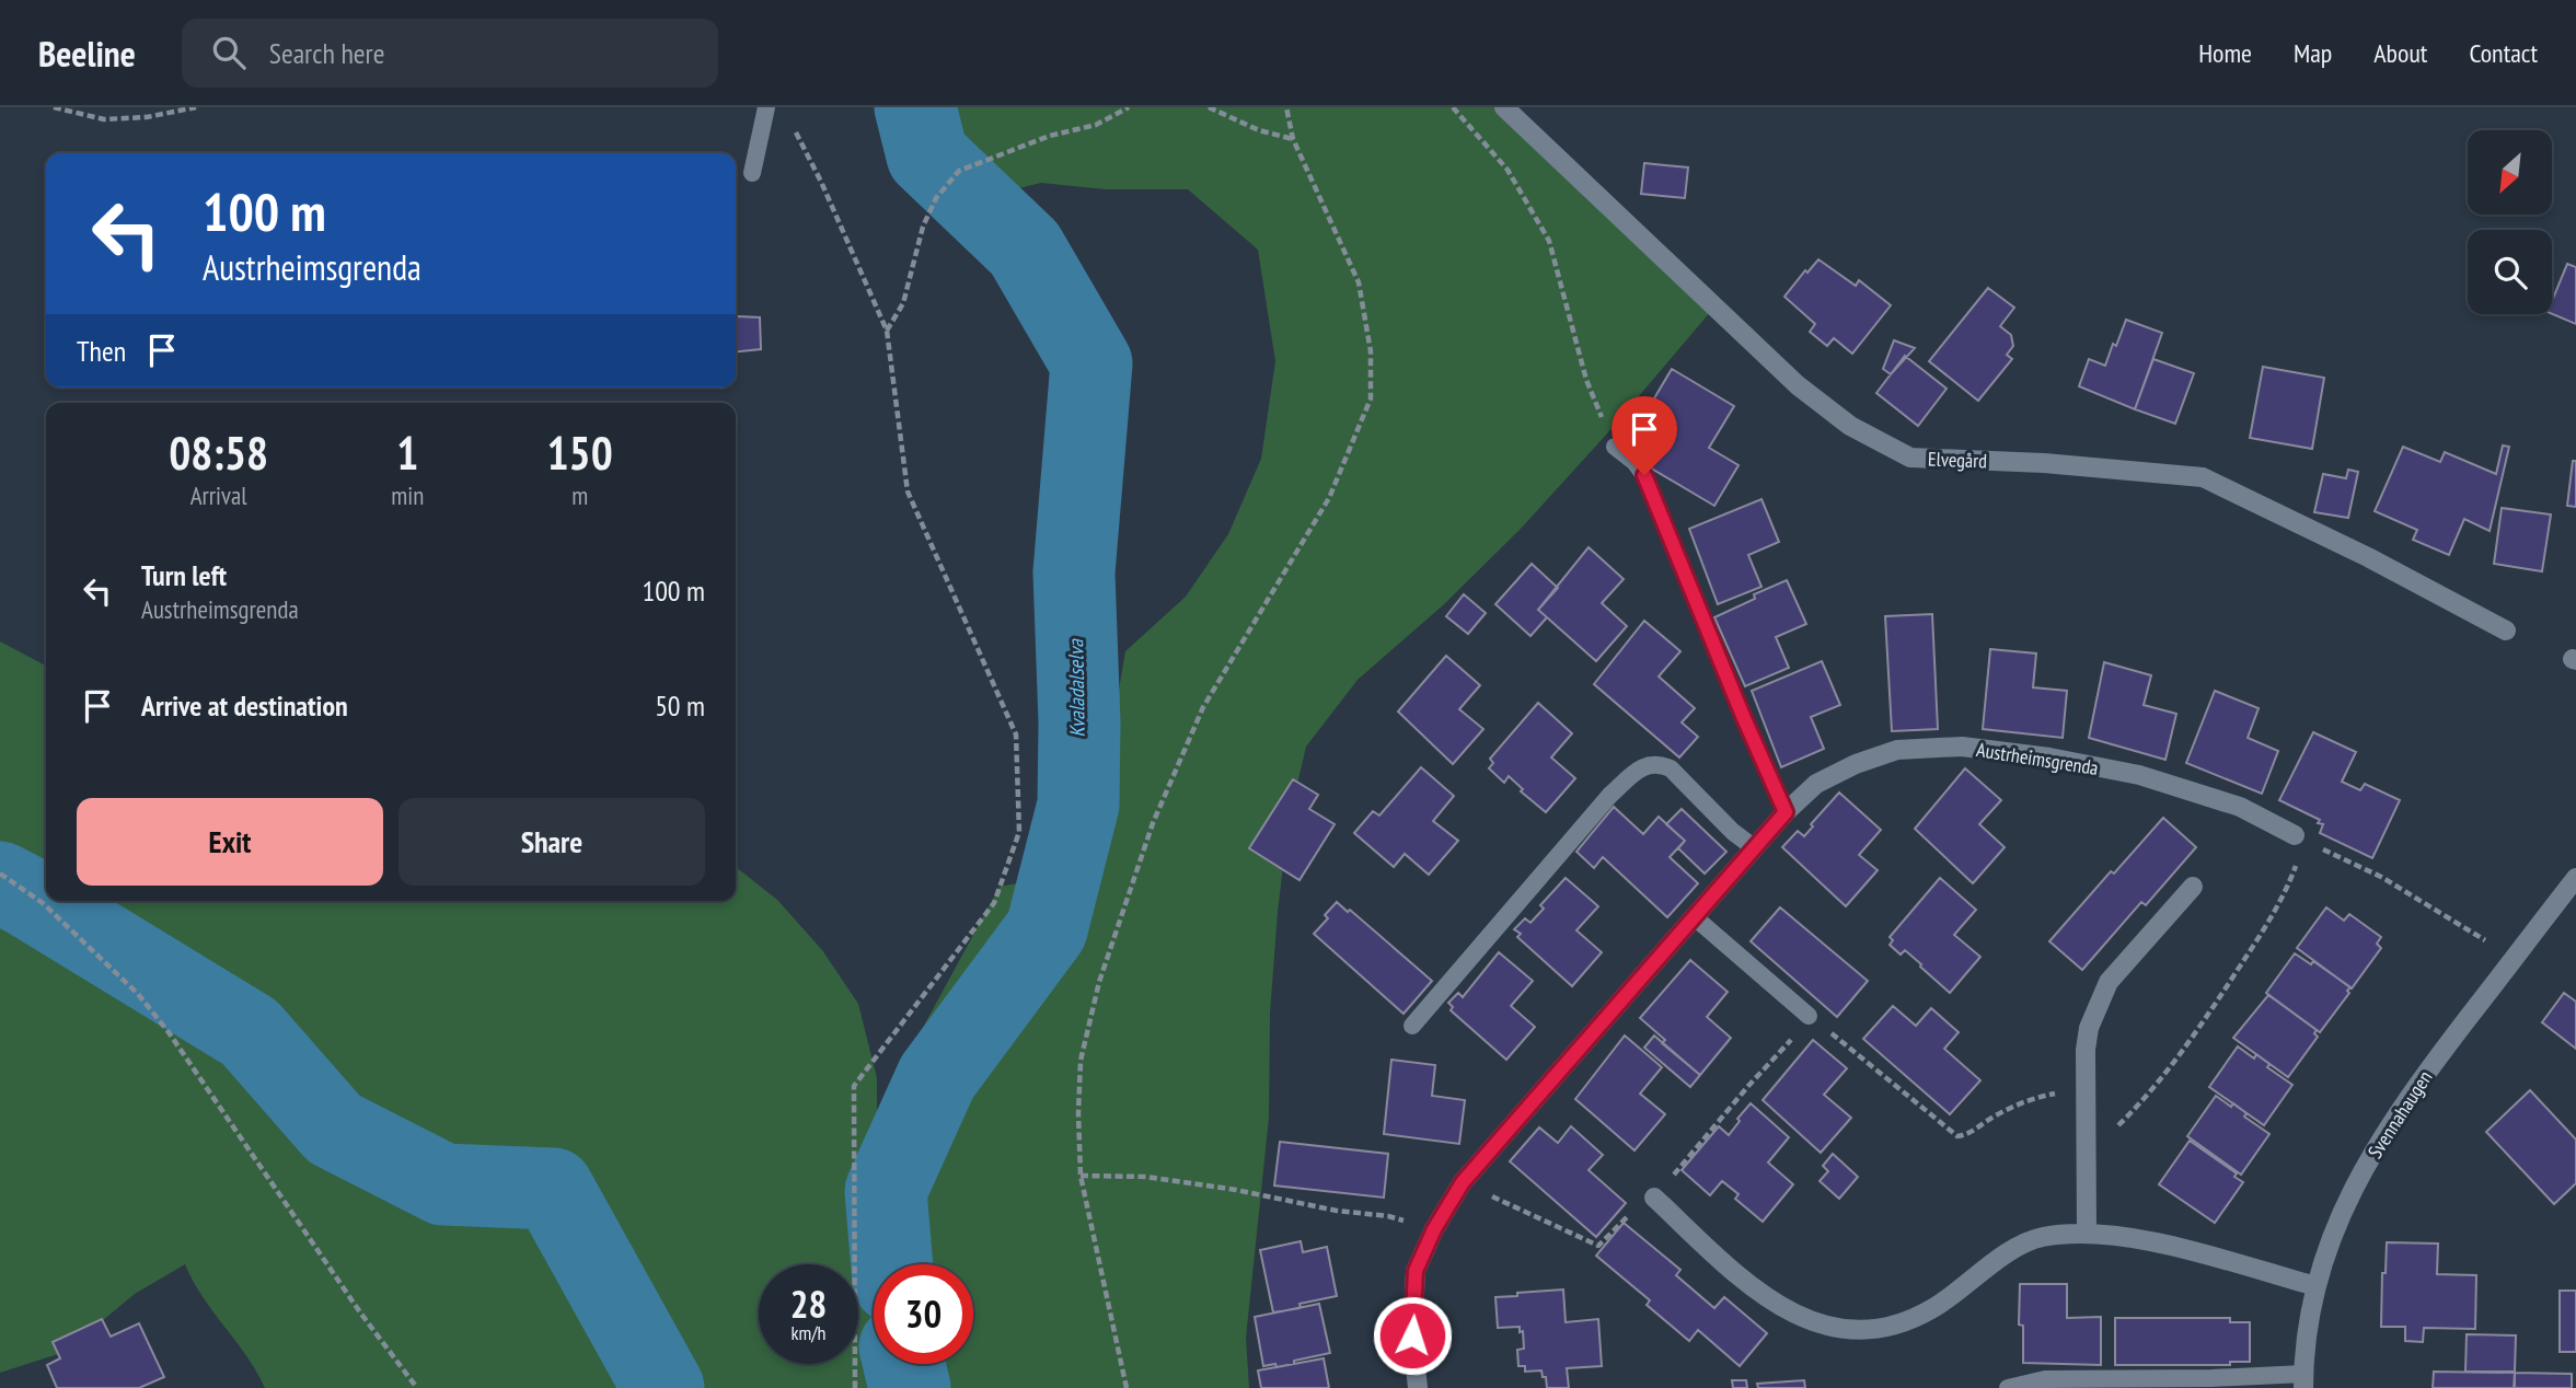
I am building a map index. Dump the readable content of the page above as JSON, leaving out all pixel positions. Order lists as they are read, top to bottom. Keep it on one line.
{"streets":{"street":["Elvegård","Austrheimsgrenda","Svennahaugen"]},"water":["Kvaladalselva"],"north":"bottom left","page":{"header":"Beeline","search":"Search here","nav":["Home","Map","About","Contact"],"turn":["100 m","Austrheimsgrenda"],"then":"Then","eta":["08:58","Arrival","1","min","150","m"],"list":[{"name":"Turn left","note":"Austrheimsgrenda","value":"100 m"},{"name":"Arrive at destination","value":"50 m"}],"buttons":["Exit","Share"],"speed":"28 km/h","limit":"30"}}
